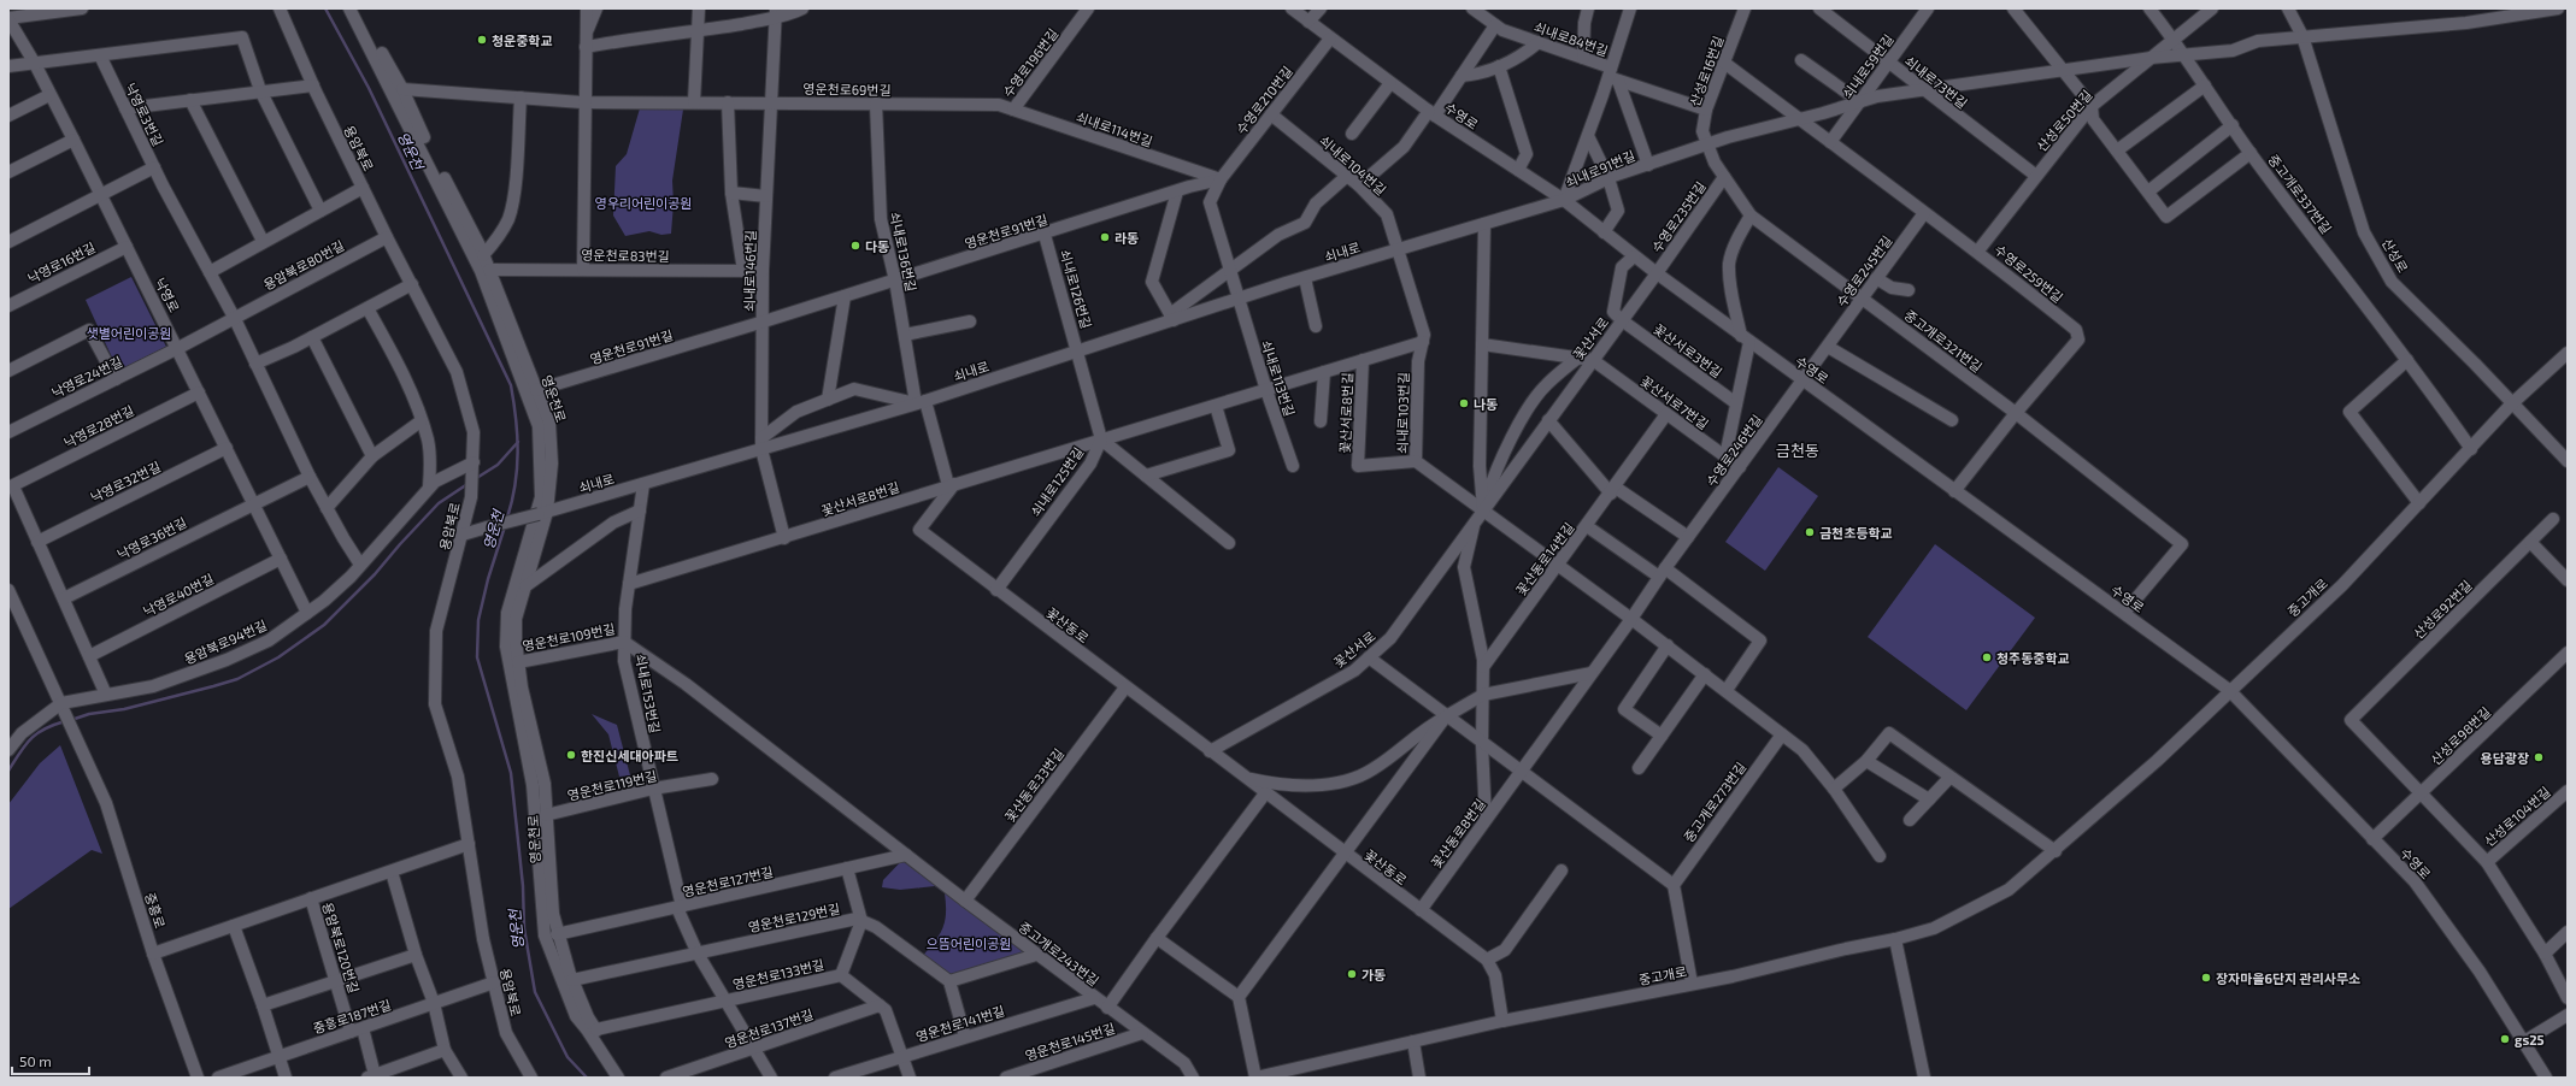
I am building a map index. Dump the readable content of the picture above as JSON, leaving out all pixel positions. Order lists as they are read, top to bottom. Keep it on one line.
{"streets":{"street":["쇠내로84번길","수영로196번길","쇠내로59번길","산성로16번길","쇠내로73번길","영운천로69번길","수영로210번길","낙영로3번길","수영로","산성로50번길","쇠내로114번길","용암북로","쇠내로104번길","쇠내로91번길","중고개로337번길","수영로235번길","영운천로91번길","쇠내로136번길","쇠내로","영운천로83번길","산성로","낙영로16번길","용암북로80번길","쇠내로146번길","수영로245번길","수영로259번길","쇠내로126번길","낙영로","꽃산서로","중고개로321번길","꽃산서로3번길","낙영로24번길","쇠내로113번길","영운천로","꽃산서로7번길","꽃산서로8번길","쇠내로103번길","낙영로28번길","수영로246번길","낙영로32번길","쇠내로125번길","낙영로36번길","꽃산동로14번길","낙영로40번길","중고개로","산성로92번길","꽃산동로","영운천로109번길","용암북로94번길","쇠내로153번길","산성로98번길","영운천로119번길","꽃산동로33번길","중고개로273번길","산성로104번길","꽃산동로8번길","영운천로127번길","중흥로","영운천로129번길","용암북로120번길","중고개로243번길","영운천로133번길","중흥로187번길","영운천로141번길","영운천로137번길","영운천로145번길"]},"crossings":[["쇠내로84번길","산성로16번길"],["쇠내로84번길","쇠내로91번길"],["수영로196번길","쇠내로114번길"],["쇠내로59번길","쇠내로73번길"],["쇠내로59번길","수영로259번길"],["산성로16번길","쇠내로91번길"],["산성로16번길","수영로259번길"],["산성로16번길","중고개로321번길"],["쇠내로73번길","산성로50번길"],["영운천로69번길","쇠내로114번길"],["영운천로69번길","쇠내로136번길"],["영운천로69번길","쇠내로146번길"],["영운천로69번길","영운천로"],["수영로210번길","수영로"],["수영로210번길","쇠내로114번길"],["수영로210번길","쇠내로104번길"],["수영로210번길","영운천로91번길"],["수영로210번길","쇠내로113번길"],["수영로","쇠내로91번길"],["수영로","수영로235번길"],["수영로","쇠내로"],["수영로","수영로245번길"],["수영로","수영로259번길"],["수영로","꽃산서로"],["수영로","중고개로321번길"],["수영로","수영로246번길"],["수영로","중고개로"],["수영로","산성로98번길"],["산성로50번길","중고개로337번길"],["산성로50번길","수영로259번길"],["쇠내로114번길","영운천로91번길"],["용암북로","쇠내로"],["용암북로","용암북로80번길"],["용암북로","용암북로94번길"],["용암북로","중흥로187번길"],["쇠내로104번길","쇠내로"],["쇠내로104번길","쇠내로103번길"],["쇠내로91번길","쇠내로"],["쇠내로91번길","중고개로321번길"],["중고개로337번길","중고개로"],["수영로235번길","꽃산서로"],["수영로235번길","중고개로321번길"],["영운천로91번길","쇠내로136번길"],["영운천로91번길","쇠내로146번길"],["영운천로91번길","쇠내로126번길"],["영운천로91번길","영운천로"],["쇠내로136번길","쇠내로"],["쇠내로136번길","꽃산서로8번길"],["쇠내로136번길","꽃산동로"],["쇠내로","쇠내로146번길"],["쇠내로","쇠내로126번길"],["쇠내로","쇠내로113번길"],["쇠내로","영운천로"],["쇠내로","쇠내로103번길"],["쇠내로","쇠내로153번길"],["영운천로83번길","쇠내로146번길"],["영운천로83번길","영운천로"],["산성로","중고개로"],["낙영로16번길","낙영로"],["용암북로80번길","낙영로"],["용암북로80번길","낙영로24번길"],["쇠내로146번길","꽃산서로8번길"],["수영로245번길","수영로259번길"],["수영로245번길","중고개로321번길"],["수영로245번길","수영로246번길"],["수영로259번길","중고개로321번길"],["낙영로","낙영로24번길"],["낙영로","낙영로28번길"],["낙영로","낙영로32번길"],["낙영로","낙영로36번길"],["낙영로","낙영로40번길"],["낙영로","용암북로94번길"],["꽃산서로","꽃산서로3번길"],["꽃산서로","꽃산서로7번길"],["꽃산서로","쇠내로103번길"],["꽃산서로","꽃산동로14번길"],["꽃산서로","꽃산동로"],["쇠내로113번길","꽃산서로8번길"],["영운천로","영운천로109번길"],["영운천로","영운천로119번길"],["영운천로","영운천로127번길"],["영운천로","영운천로129번길"],["영운천로","영운천로133번길"],["꽃산서로7번길","수영로246번길"],["꽃산서로7번길","꽃산동로14번길"],["꽃산서로8번길","쇠내로103번길"],["꽃산서로8번길","쇠내로125번길"],["꽃산서로8번길","꽃산동로"],["꽃산서로8번길","쇠내로153번길"],["낙영로28번길","낙영로32번길"],["낙영로28번길","낙영로36번길"],["수영로246번길","꽃산동로8번길"],["쇠내로125번길","꽃산동로"],["중고개로","꽃산동로"],["산성로92번길","산성로98번길"],["꽃산동로","꽃산동로33번길"],["꽃산동로","꽃산동로8번길"],["영운천로109번길","쇠내로153번길"],["영운천로109번길","중고개로243번길"],["용암북로94번길","중흥로"],["쇠내로153번길","영운천로119번길"],["쇠내로153번길","영운천로127번길"],["쇠내로153번길","영운천로129번길"],["쇠내로153번길","중고개로243번길"],["쇠내로153번길","영운천로133번길"],["쇠내로153번길","영운천로137번길"],["꽃산동로33번길","중고개로243번길"],["영운천로127번길","중고개로243번길"],["용암북로120번길","중흥로187번길"],["중고개로243번길","영운천로141번길"],["중고개로243번길","영운천로145번길"],["영운천로133번길","영운천로141번길"],["영운천로133번길","영운천로137번길"]],"districts":["금천동"],"water":["영운천"],"parks":["영우리어린이공원","샛별어린이공원","으뜸어린이공원"],"places":["청운중학교","라동","다동","나동","금천초등학교","청주동중학교","한진신세대아파트","용담광장","가동","장자마을6단지 관리사무소","gs25"],"scale_bar":"50 m"}
